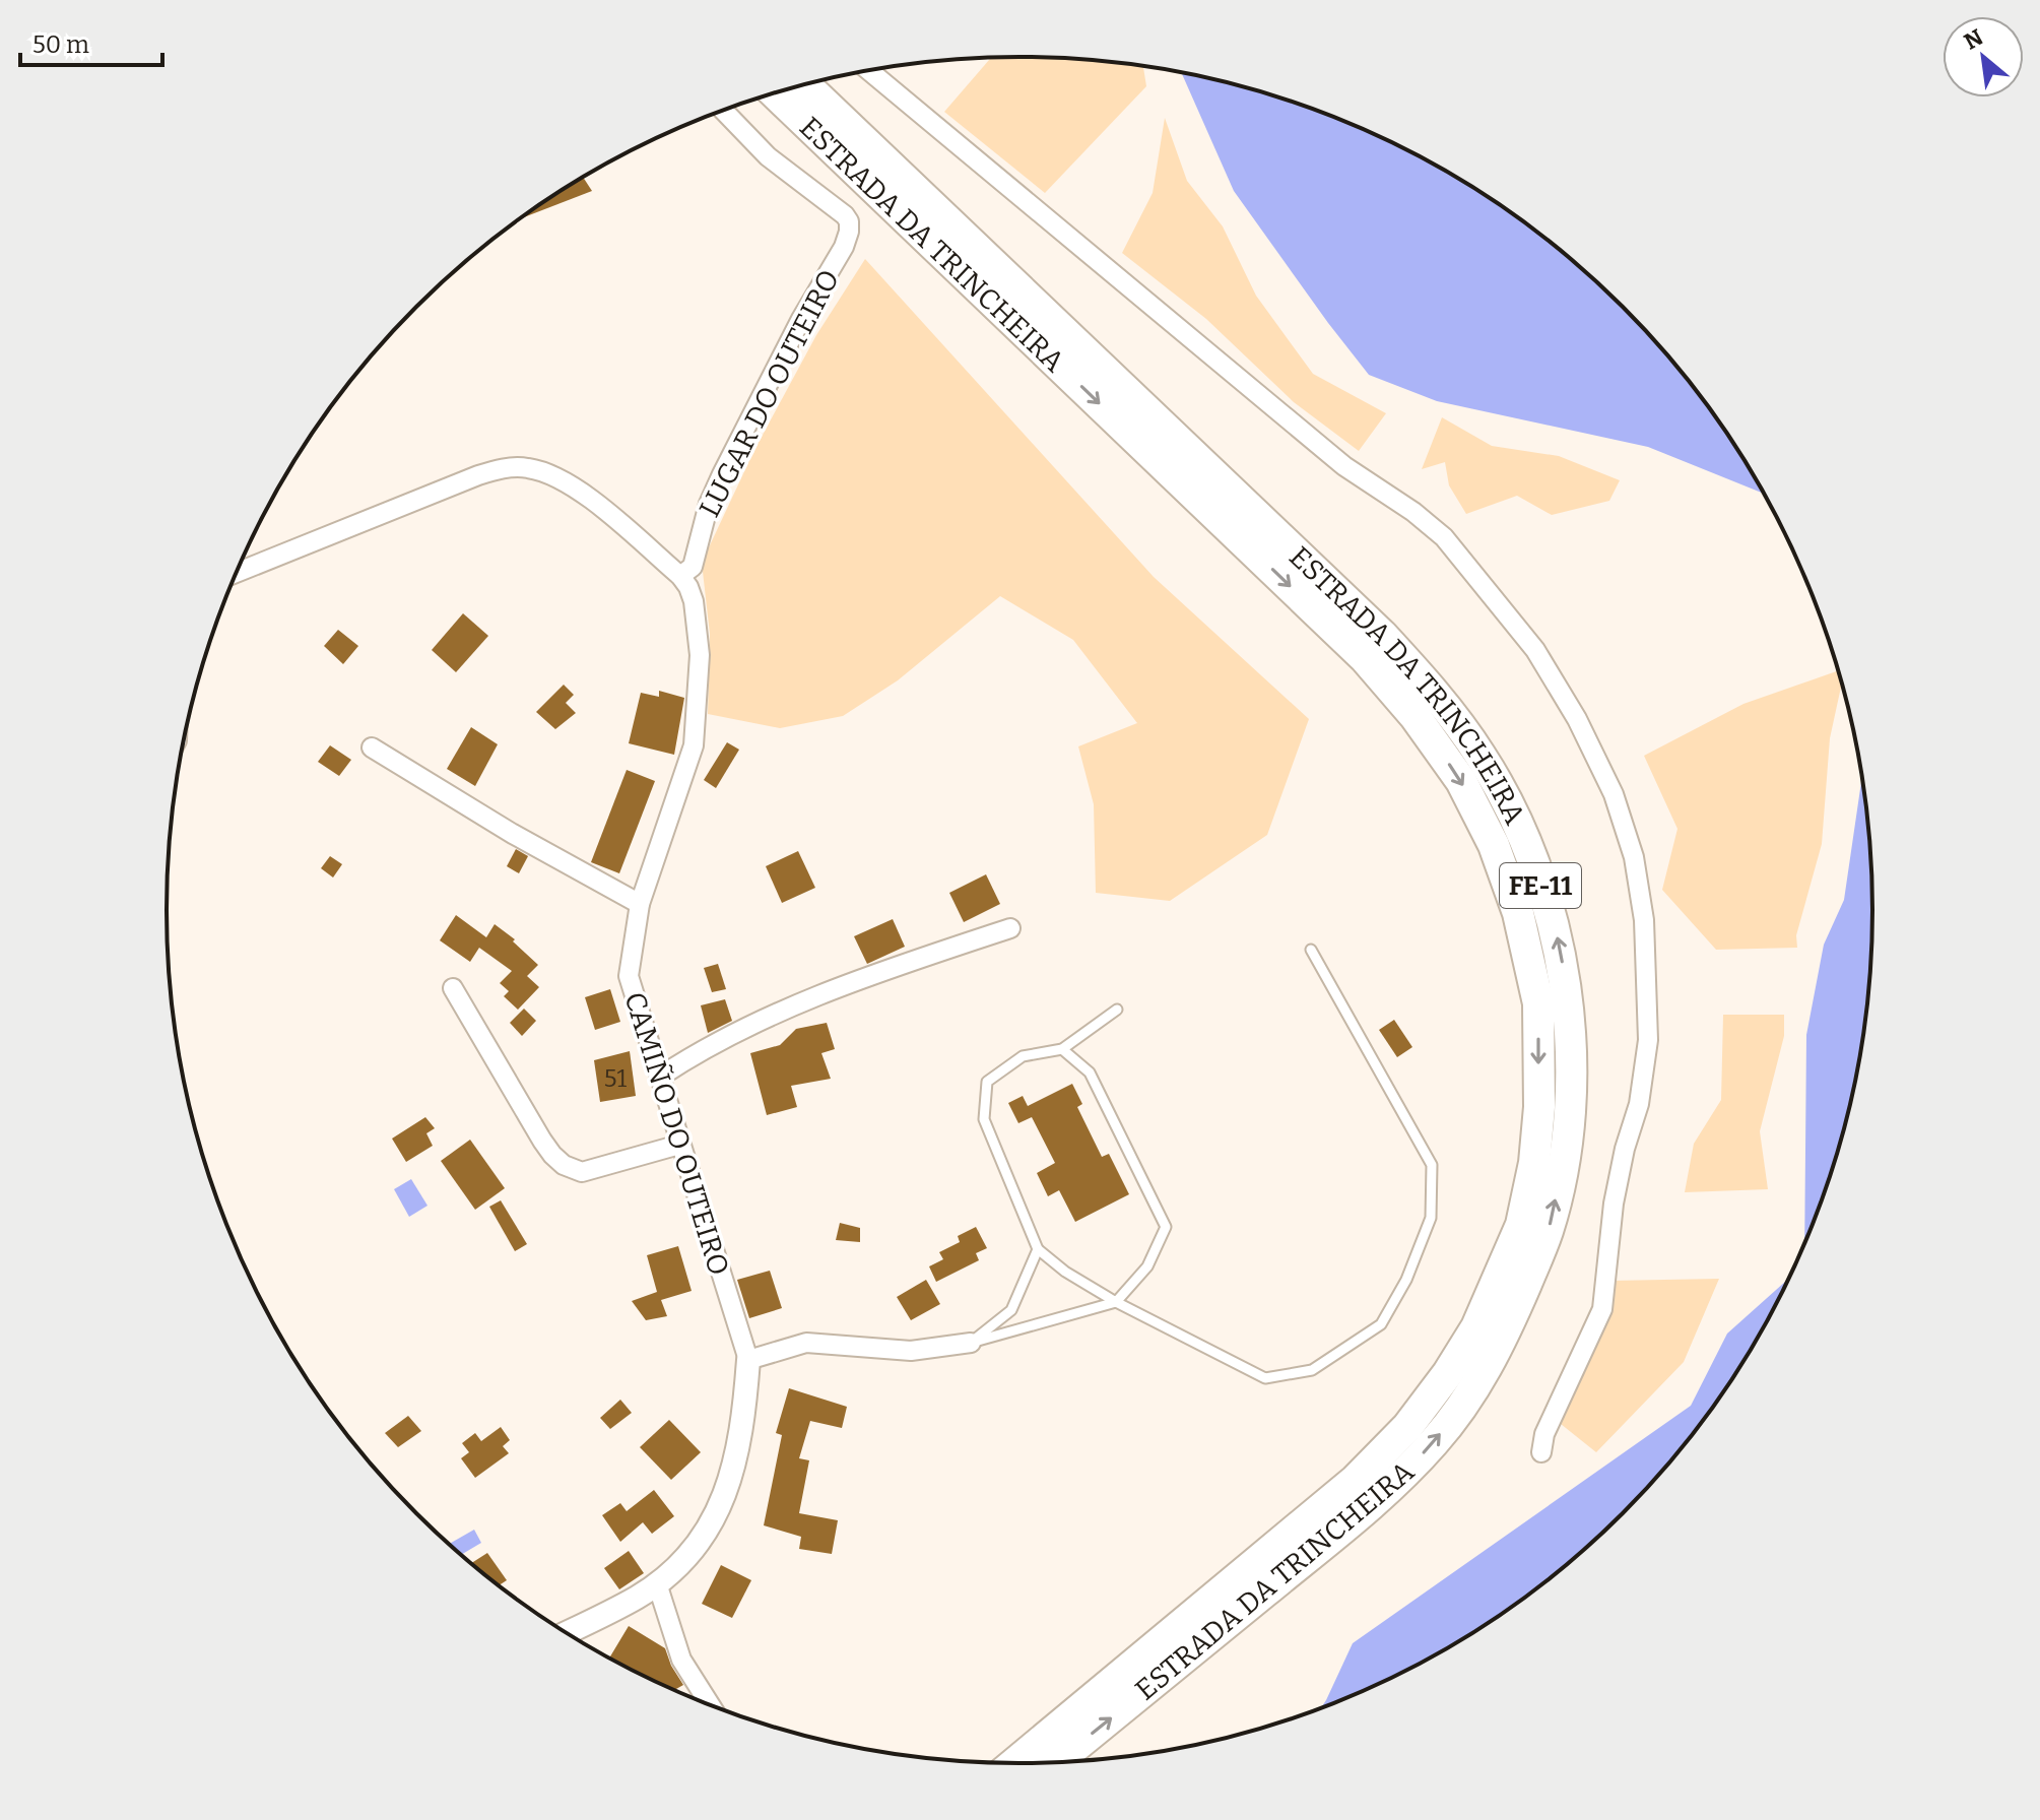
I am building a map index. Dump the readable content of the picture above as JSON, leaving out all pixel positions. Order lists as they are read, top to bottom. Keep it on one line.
{"streets":{"highway":["ESTRADA DA TRINCHEIRA","FE-11"],"street":["LUGAR DO OUTEIRO","CAMIÑO DO OUTEIRO"]},"crossings":[["LUGAR DO OUTEIRO","CAMIÑO DO OUTEIRO"]],"house_numbers":["51"],"scale_bar":"50 m","north":"top left"}
